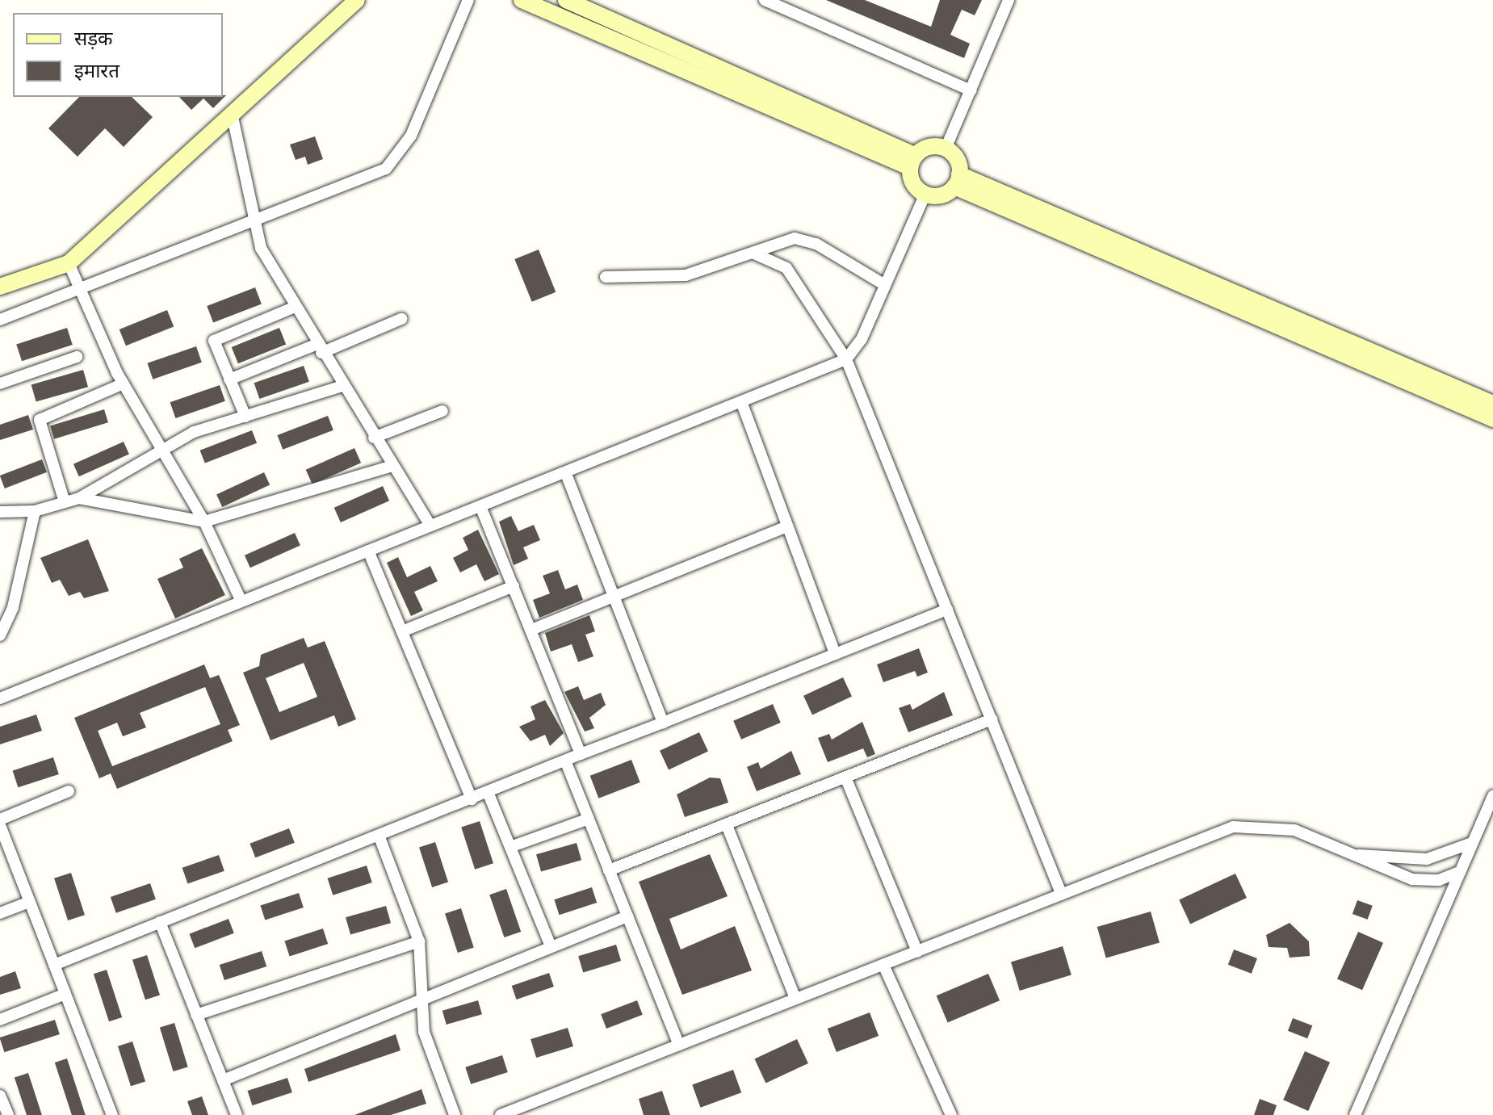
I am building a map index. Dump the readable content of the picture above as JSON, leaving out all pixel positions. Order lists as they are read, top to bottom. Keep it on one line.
{"legend":["सड़क","इमारत"]}
